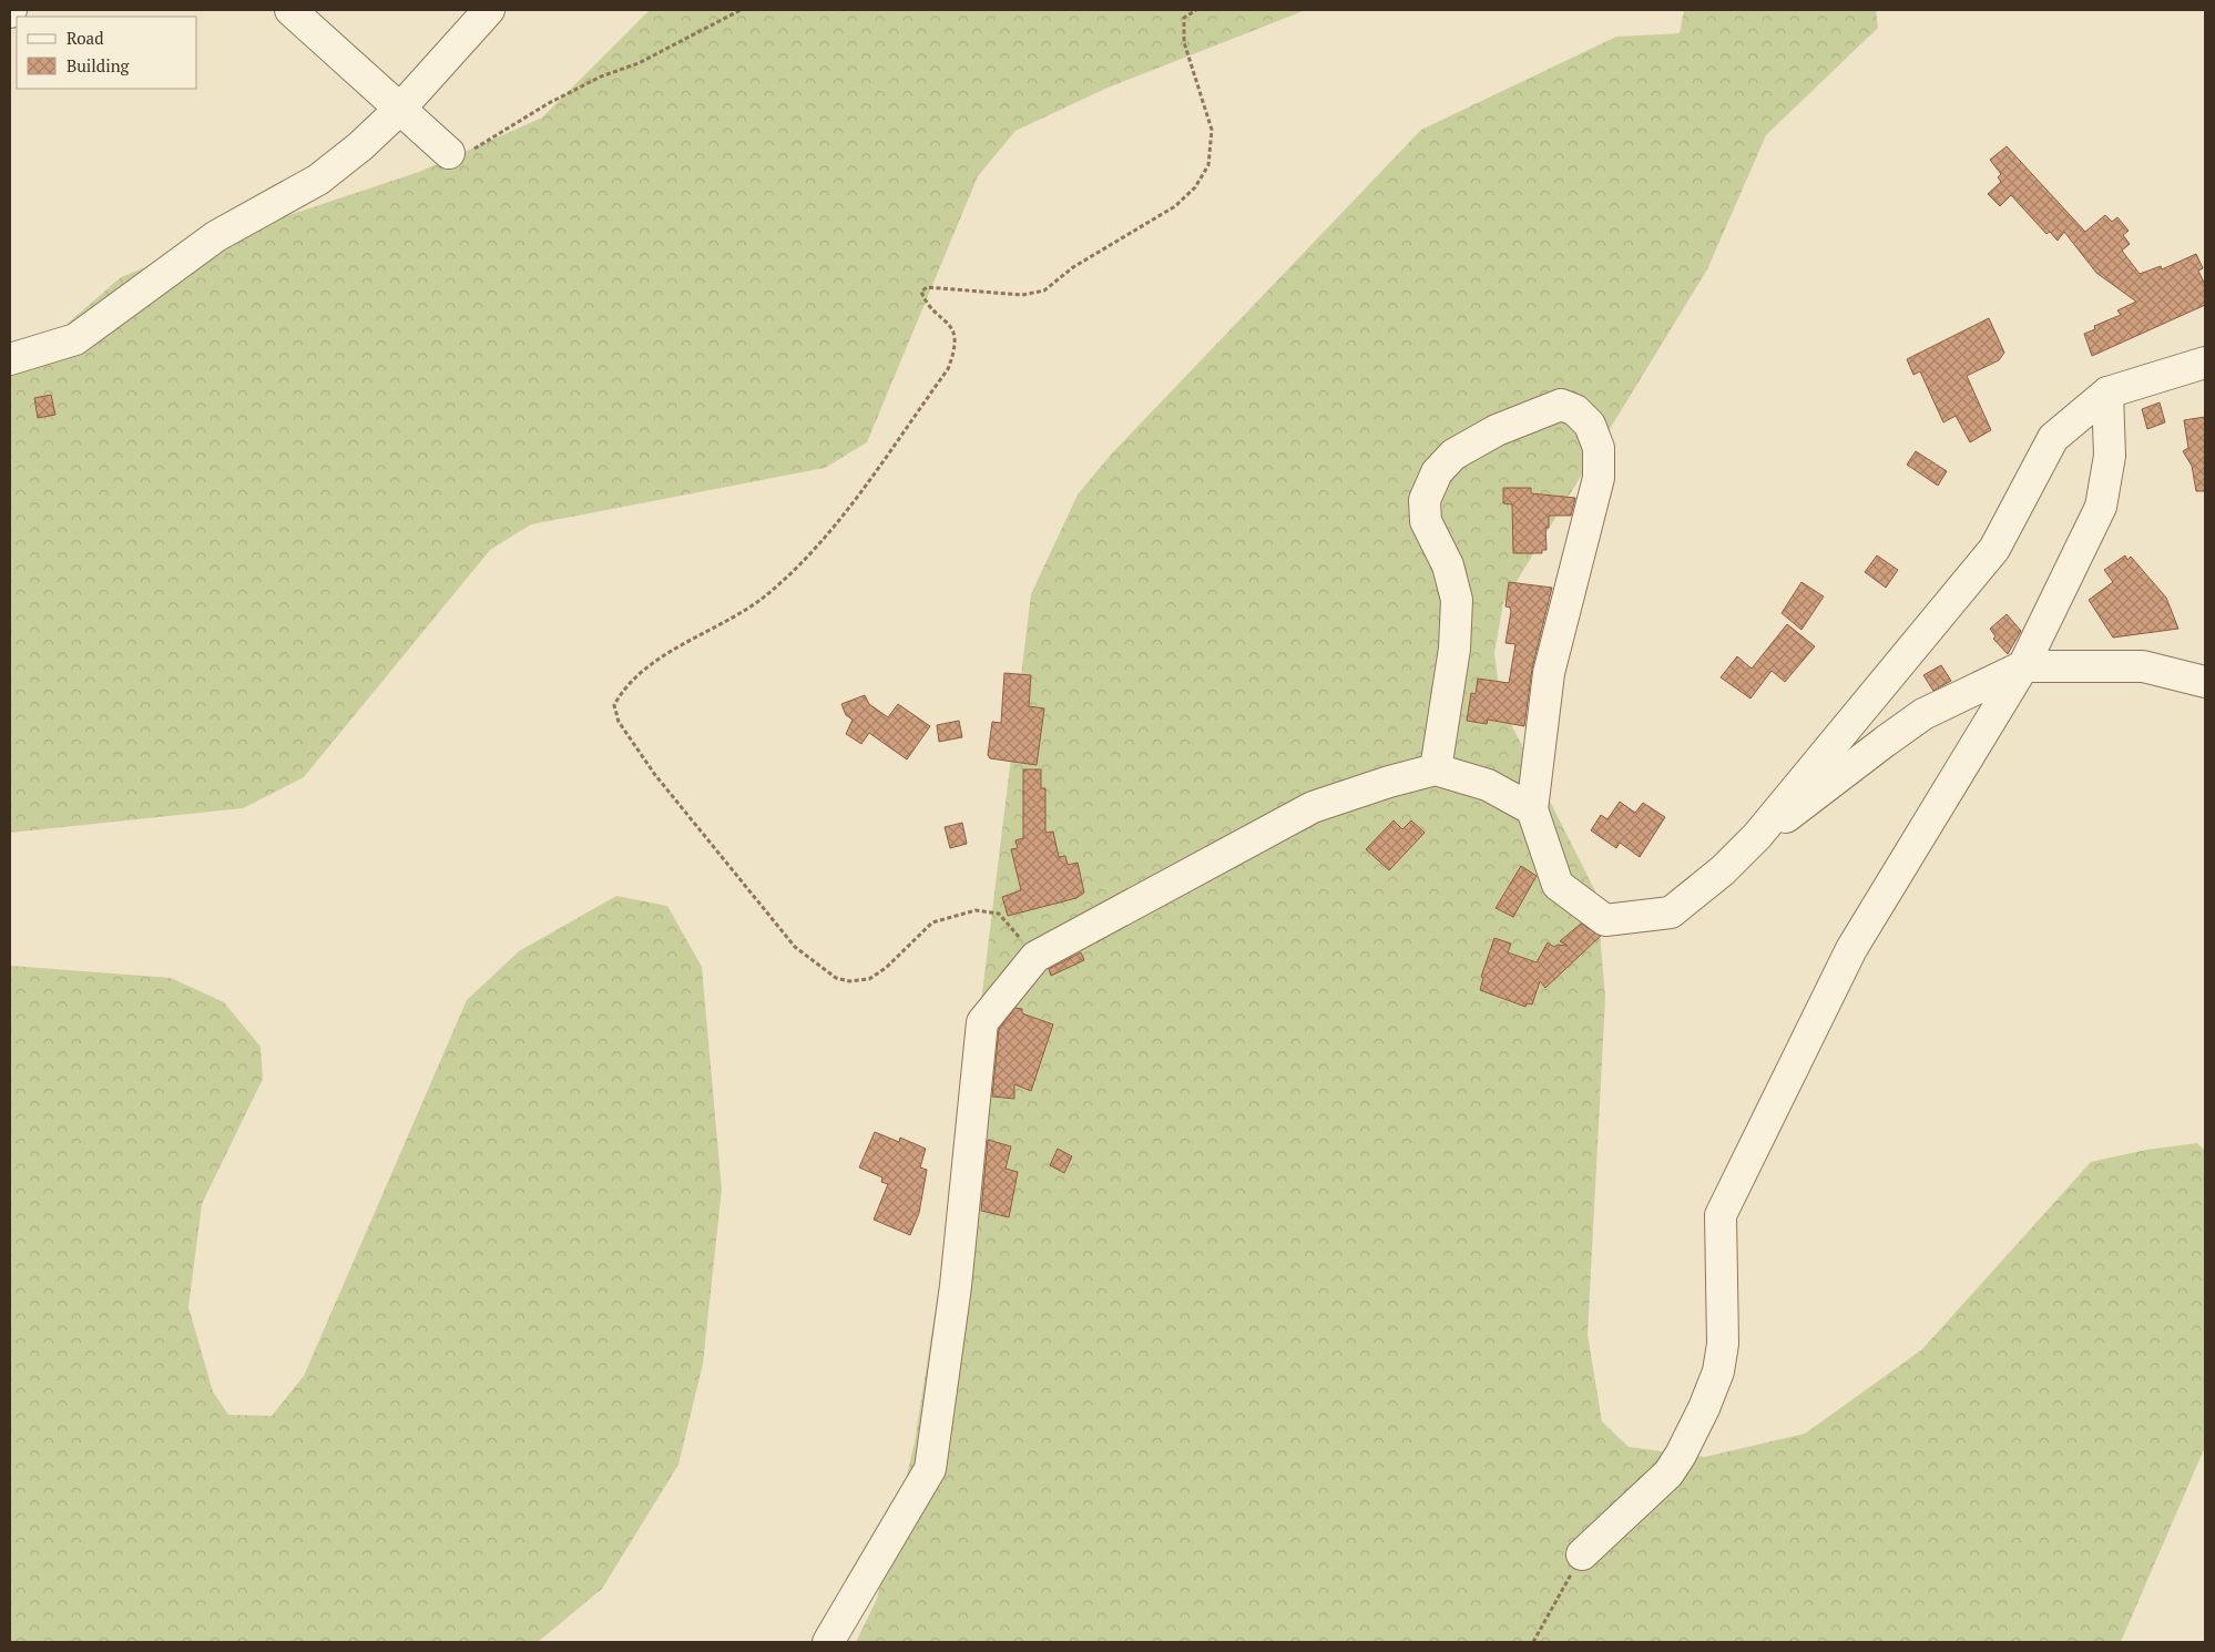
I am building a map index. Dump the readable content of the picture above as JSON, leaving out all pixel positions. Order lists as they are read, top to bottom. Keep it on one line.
{"legend":["Road","Building"]}
